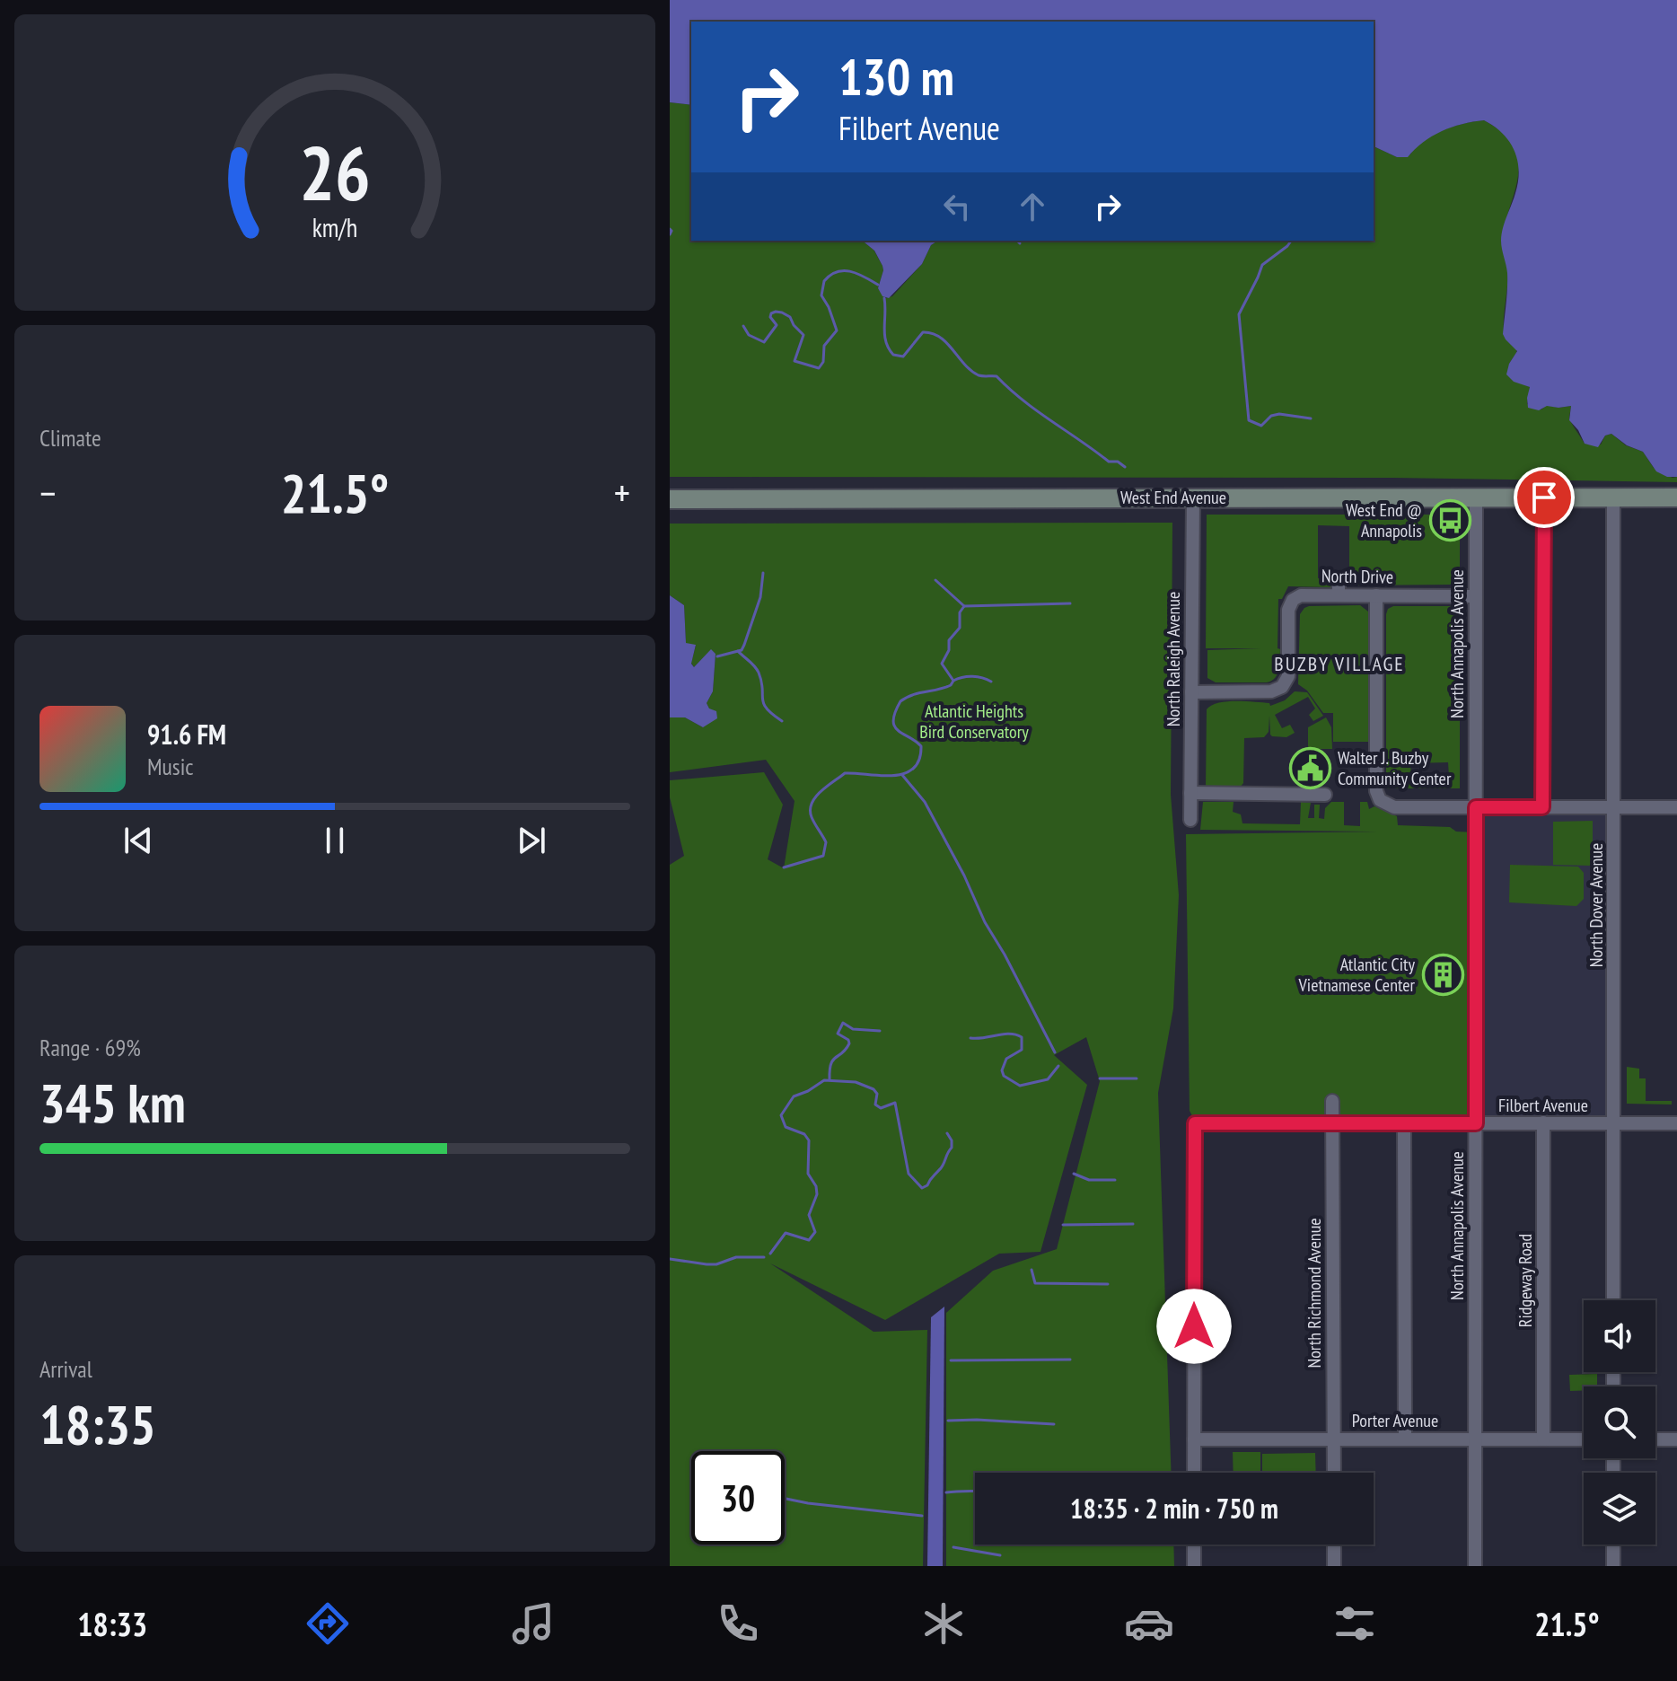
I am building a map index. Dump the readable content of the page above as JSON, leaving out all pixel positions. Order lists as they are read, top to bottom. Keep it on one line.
{"streets":{"main road":["West End Avenue"],"street":["North Drive","North Annapolis Avenue","North Raleigh Avenue","North Dover Avenue","Filbert Avenue","Ridgeway Road","North Richmond Avenue","Porter Avenue"]},"crossings":[["West End Avenue","North Annapolis Avenue"],["West End Avenue","North Raleigh Avenue"],["West End Avenue","North Dover Avenue"],["North Drive","North Annapolis Avenue"],["North Drive","North Raleigh Avenue"],["North Annapolis Avenue","Filbert Avenue"],["North Annapolis Avenue","Porter Avenue"],["North Dover Avenue","Filbert Avenue"],["Filbert Avenue","Ridgeway Road"],["Filbert Avenue","North Richmond Avenue"],["Filbert Avenue","Porter Avenue"],["Ridgeway Road","Porter Avenue"],["North Richmond Avenue","Porter Avenue"]],"districts":["BUZBY VILLAGE"],"parks":["Atlantic Heights Bird Conservatory"],"places":{"bus stop":["West End @ Annapolis"],"public building":["Walter J. Buzby Community Center"],"building":["Atlantic City Vietnamese Center"]},"page":{"turn":["130 m","Filbert Avenue"],"tile":["Climate",["Range · 69%","345 km"],["Arrival","18:35"]],"heat":["−","21.5°","+"],"song":["91.6 FM","Music"],"limit":"30","trip":"18:35 · 2 min · 750 m","tabs":["18:33","21.5°"],"gauge":["26","km/h"]}}
